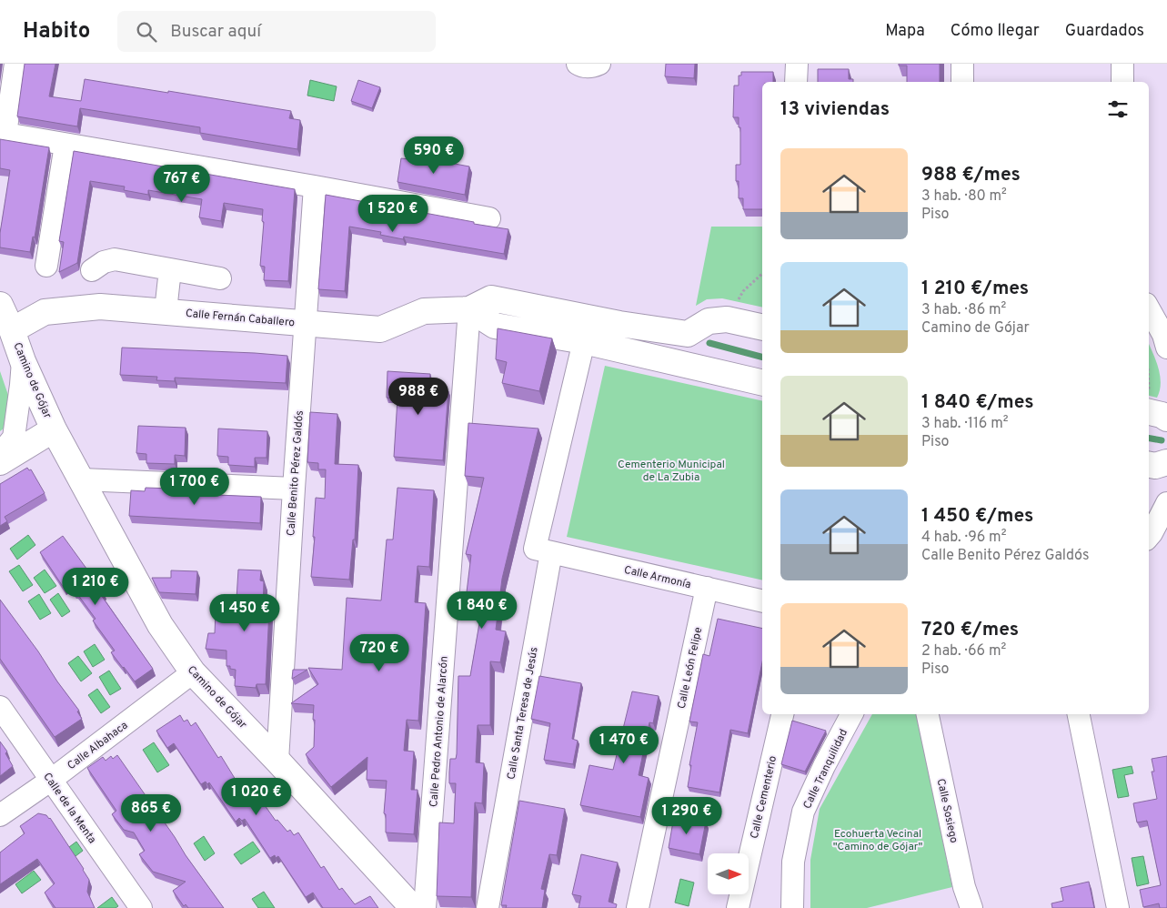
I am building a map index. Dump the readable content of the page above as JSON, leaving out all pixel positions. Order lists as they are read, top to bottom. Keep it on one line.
{"streets":{"street":["Calle Fernán Caballero","Camino de Gójar","Calle Benito Pérez Galdós","Calle Armonía","Calle León Felipe","Calle Santa Teresa de Jesús","Calle Pedro Antonio de Alarcón","Calle Albahaca","Calle Tranquilidad","Calle Cementerio","Calle de la Menta","Calle Sosiego"]},"crossings":[["Calle Fernán Caballero","Camino de Gójar"],["Calle Fernán Caballero","Calle Benito Pérez Galdós"],["Calle Fernán Caballero","Calle Pedro Antonio de Alarcón"],["Camino de Gójar","Calle Benito Pérez Galdós"],["Camino de Gójar","Calle Albahaca"],["Calle Armonía","Calle León Felipe"],["Calle Armonía","Calle Santa Teresa de Jesús"],["Calle Albahaca","Calle de la Menta"]],"parks":["Cementerio Municipal de La Zubia","Ecohuerta Vecinal \"Camino de Gójar\""],"north":"right","page":{"header":"Habito","search":"Buscar aquí","nav":["Mapa","Cómo llegar","Guardados"],"heading":"13 viviendas","price":["590 €","767 €","1 520 €","988 €","1 700 €","1 210 €","1 840 €","1 450 €","720 €","1 470 €","1 020 €","865 €","1 290 €"],"list":[{"name":"988 €/mes","note":"3 hab. · 80 m² · Piso"},{"name":"1 210 €/mes","note":"3 hab. · 86 m² · Camino de Gójar"},{"name":"1 840 €/mes","note":"3 hab. · 116 m² · Piso"},{"name":"1 450 €/mes","note":"4 hab. · 96 m² · Calle Benito Pérez Galdós"},{"name":"720 €/mes","note":"2 hab. · 66 m² · Piso"}]}}
